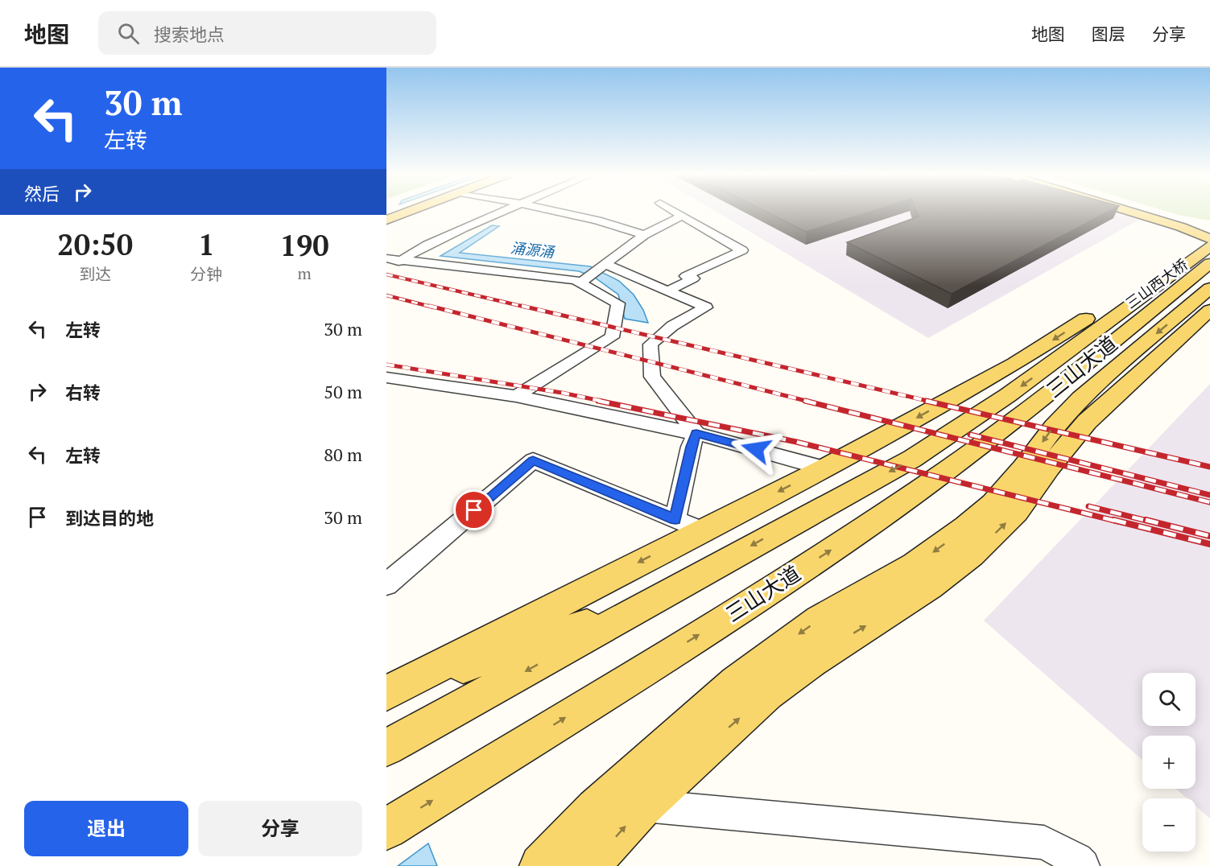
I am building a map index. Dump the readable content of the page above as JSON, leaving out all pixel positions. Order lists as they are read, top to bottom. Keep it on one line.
{"streets":{"main road":["三山西大桥","三山大道"]},"crossings":[["三山西大桥","三山大道"]],"water":["涌源涌"],"page":{"header":"地图","search":"搜索地点","nav":["地图","图层","分享"],"turn":["30 m","左转"],"then":"然后","eta":["20:50","到达","1","分钟","190","m"],"list":[{"name":"左转","value":"30 m"},{"name":"右转","value":"50 m"},{"name":"左转","value":"80 m"},{"name":"到达目的地","value":"30 m"}],"map_buttons":["+","−"],"buttons":["退出","分享"]}}
